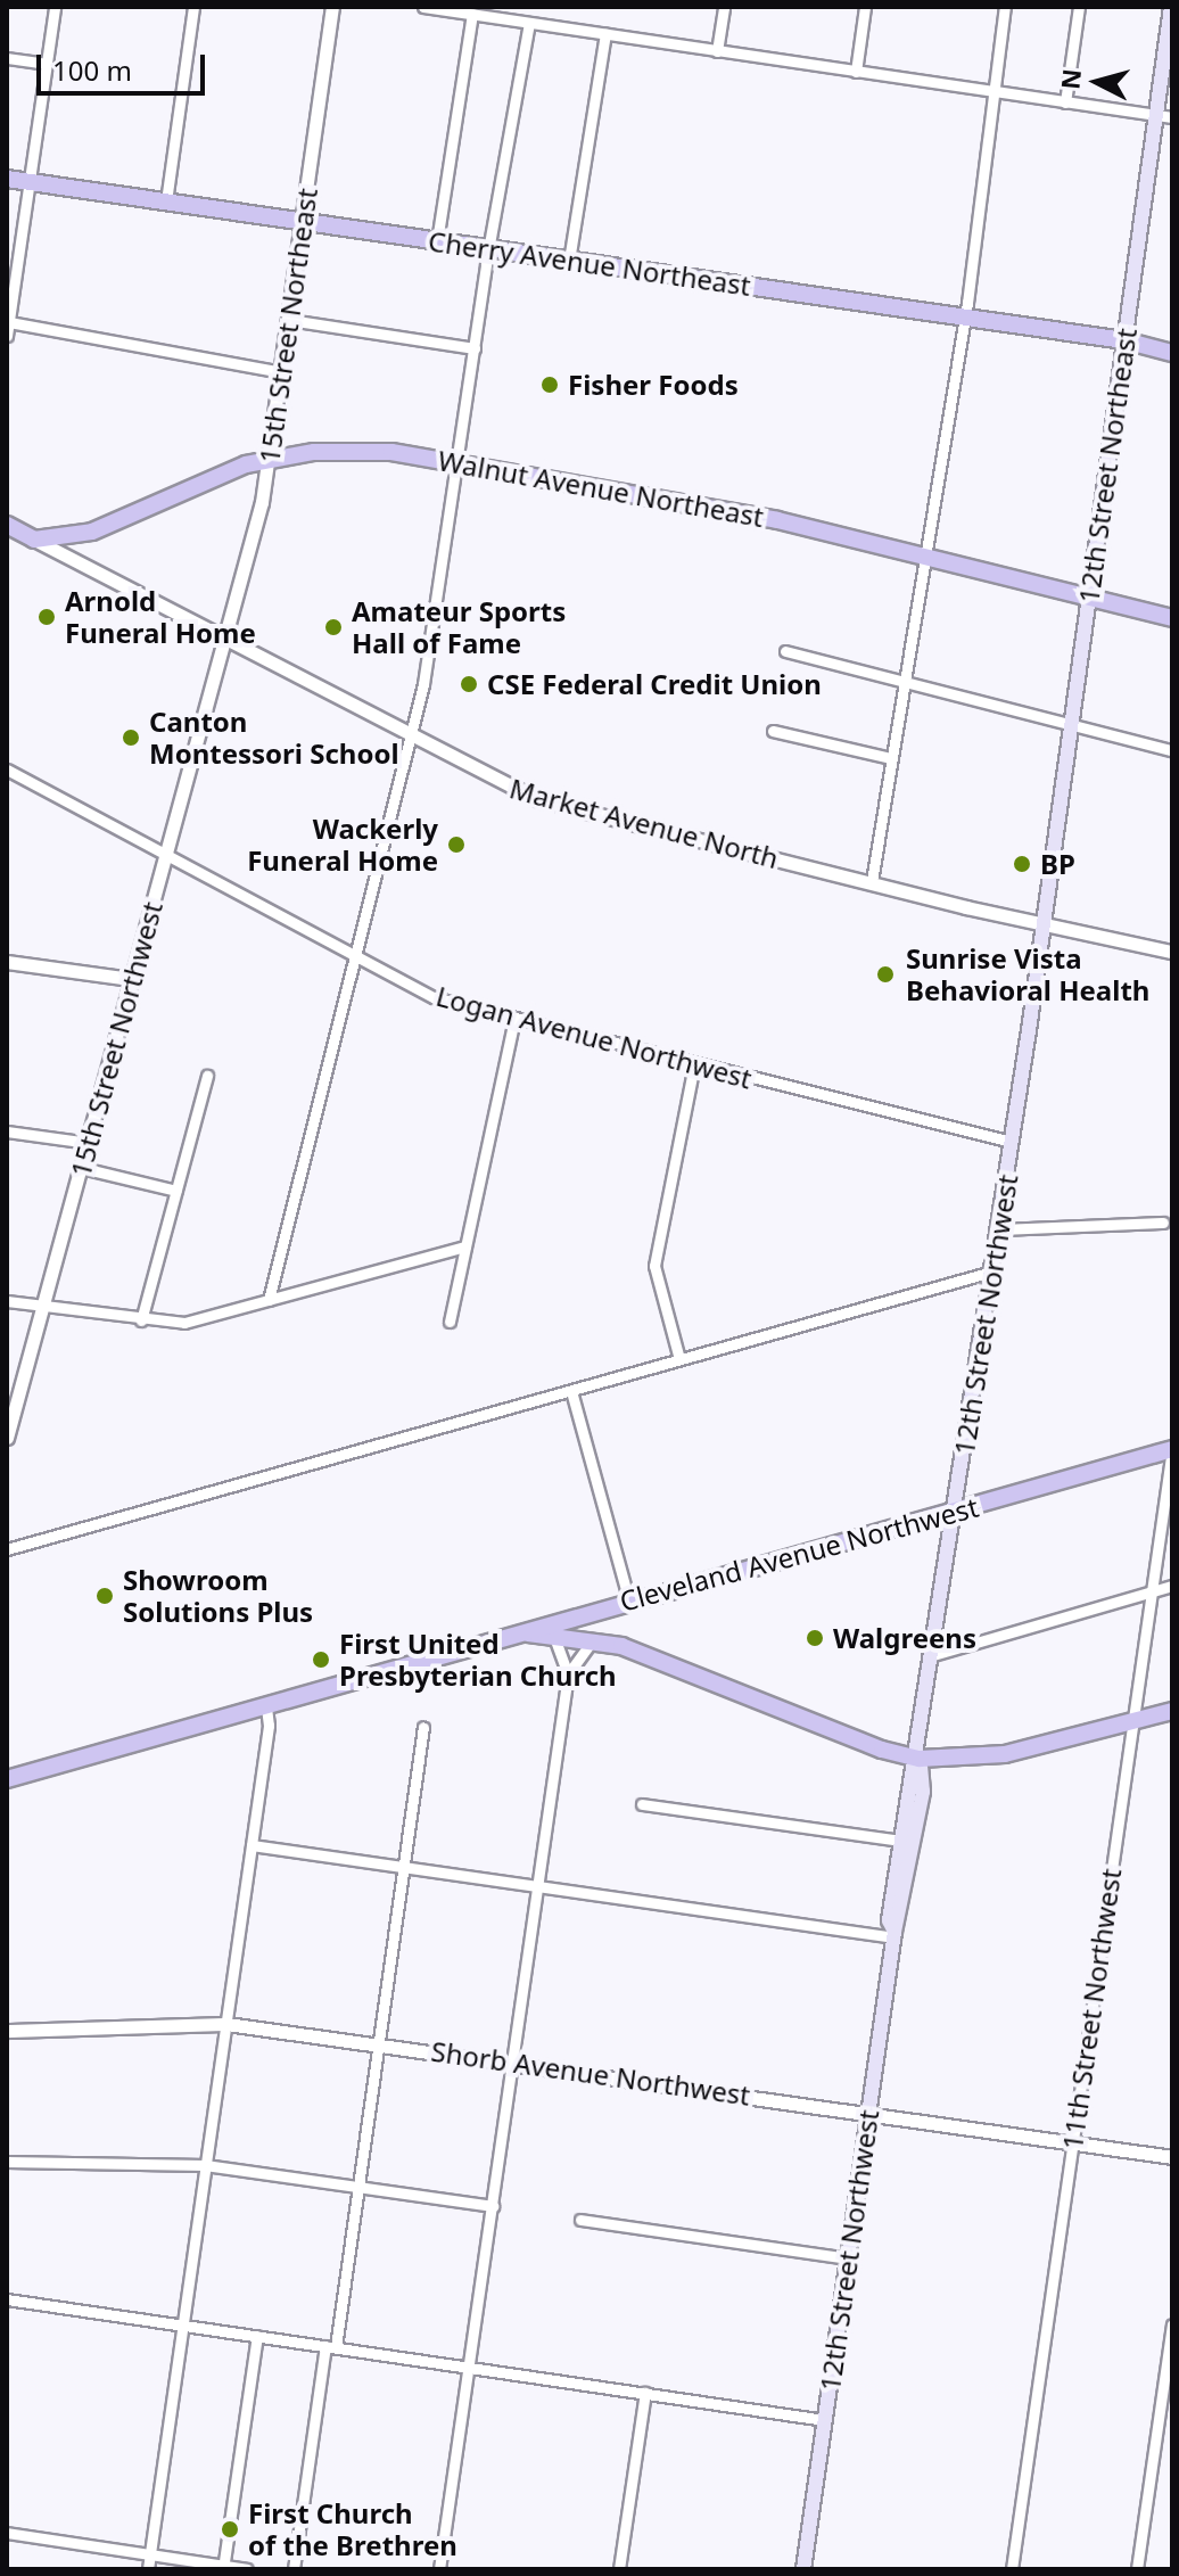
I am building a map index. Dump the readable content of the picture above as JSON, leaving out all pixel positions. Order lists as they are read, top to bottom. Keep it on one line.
{"streets":{"main road":["Cherry Avenue Northeast","12th Street Northeast","Walnut Avenue Northeast","Market Avenue North","12th Street Northwest","Cleveland Avenue Northwest"],"street":["15th Street Northeast","Logan Avenue Northwest","15th Street Northwest","11th Street Northwest","Shorb Avenue Northwest"]},"crossings":[["Cherry Avenue Northeast","15th Street Northeast"],["Cherry Avenue Northeast","12th Street Northeast"],["15th Street Northeast","Walnut Avenue Northeast"],["15th Street Northeast","Market Avenue North"],["15th Street Northeast","15th Street Northwest"],["12th Street Northeast","Walnut Avenue Northeast"],["12th Street Northeast","Market Avenue North"],["12th Street Northeast","12th Street Northwest"],["Walnut Avenue Northeast","Market Avenue North"],["Market Avenue North","15th Street Northwest"],["Market Avenue North","12th Street Northwest"],["Logan Avenue Northwest","15th Street Northwest"],["Logan Avenue Northwest","12th Street Northwest"],["12th Street Northwest","Cleveland Avenue Northwest"],["12th Street Northwest","Shorb Avenue Northwest"],["Cleveland Avenue Northwest","11th Street Northwest"],["11th Street Northwest","Shorb Avenue Northwest"]],"places":["Fisher Foods","Arnold Funeral Home","Amateur Sports Hall of Fame","CSE Federal Credit Union","Canton Montessori School","Wackerly Funeral Home","BP","Sunrise Vista Behavioral Health","Showroom Solutions Plus","Walgreens","First United Presbyterian Church","First Church of the Brethren"],"scale_bar":"100 m","north":"left"}
